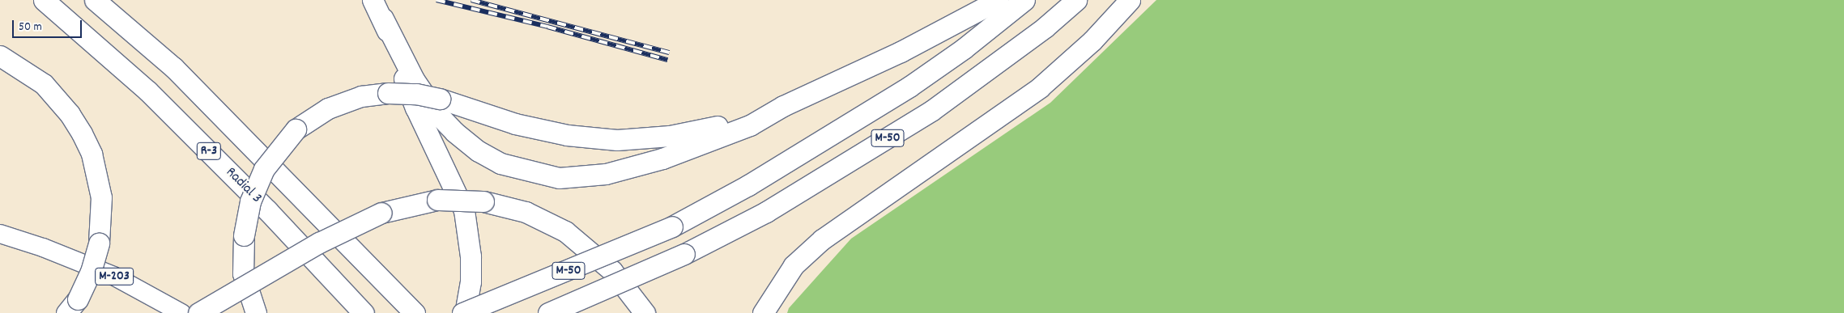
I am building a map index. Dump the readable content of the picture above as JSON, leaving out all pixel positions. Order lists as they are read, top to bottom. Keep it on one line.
{"streets":{"highway":["M-50","R-3","Radial 3"],"main road":["M-203"]},"scale_bar":"50 m"}
